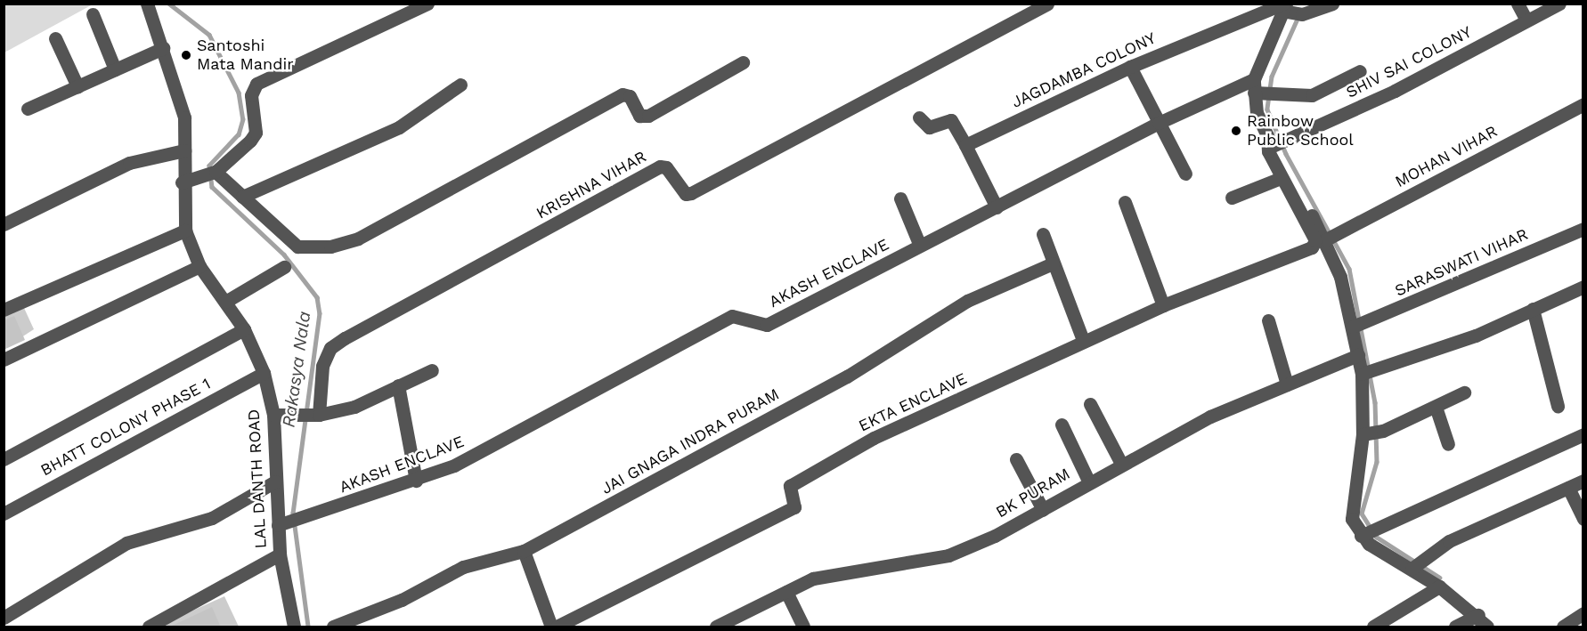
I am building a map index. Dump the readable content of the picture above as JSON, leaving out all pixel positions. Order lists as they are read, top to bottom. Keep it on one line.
{"streets":{"street":["SHIV SAI COLONY","JAGDAMBA COLONY","MOHAN VIHAR","KRISHNA VIHAR","SARASWATI VIHAR","AKASH ENCLAVE","EKTA ENCLAVE","BHATT COLONY PHASE 1","JAI GNAGA INDRA PURAM","LAL DANTH ROAD","BK PURAM"]},"crossings":[["MOHAN VIHAR","EKTA ENCLAVE"],["AKASH ENCLAVE","LAL DANTH ROAD"],["BHATT COLONY PHASE 1","LAL DANTH ROAD"]],"water":["Rakasya Nala"],"places":["Santoshi Mata Mandir","Rainbow Public School"]}
